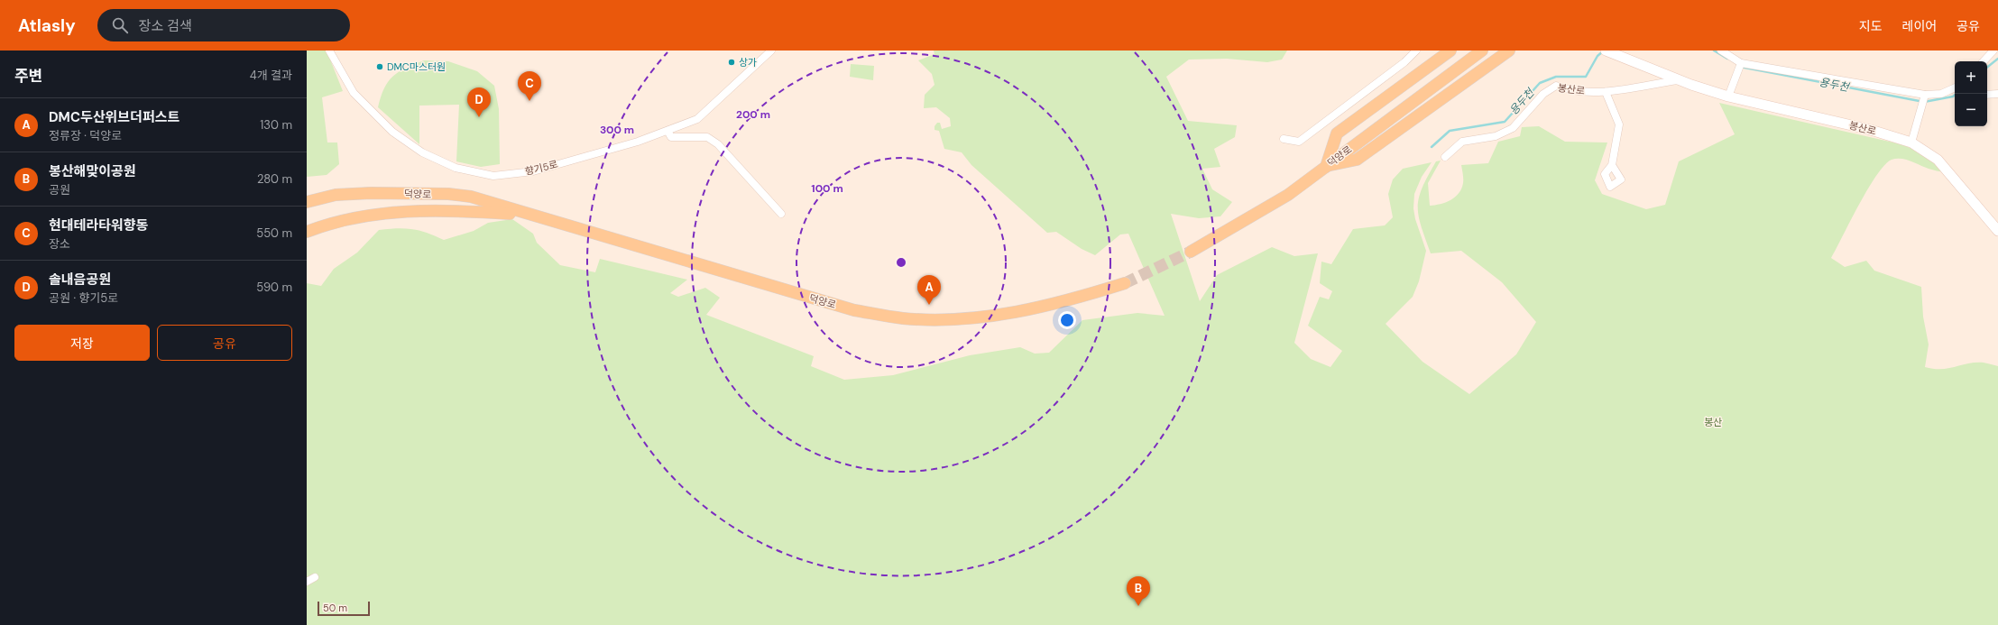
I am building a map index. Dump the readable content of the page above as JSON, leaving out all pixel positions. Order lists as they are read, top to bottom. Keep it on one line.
{"streets":{"main road":["봉산로","덕양로"],"street":["향기5로"]},"water":["용두천"],"parks":["봉산"],"places":["상가","DMC마스터원"],"scale_bar":"50 m","page":{"header":"Atlasly","search":"장소 검색","nav":["지도","레이어","공유"],"heading":["주변","4개 결과"],"map_buttons":["+","−"],"pins":["C","D","A","B"],"list":[{"mark":"A","name":"DMC두산위브더퍼스트","note":"정류장 · 덕양로","value":"130 m"},{"mark":"B","name":"봉산해맞이공원","note":"공원","value":"280 m"},{"mark":"C","name":"현대테라타워향동","note":"장소","value":"550 m"},{"mark":"D","name":"솔내음공원","note":"공원 · 향기5로","value":"590 m"}],"buttons":["저장","공유"],"scale":"50 m"},"rings":["200 m","300 m","100 m"]}
